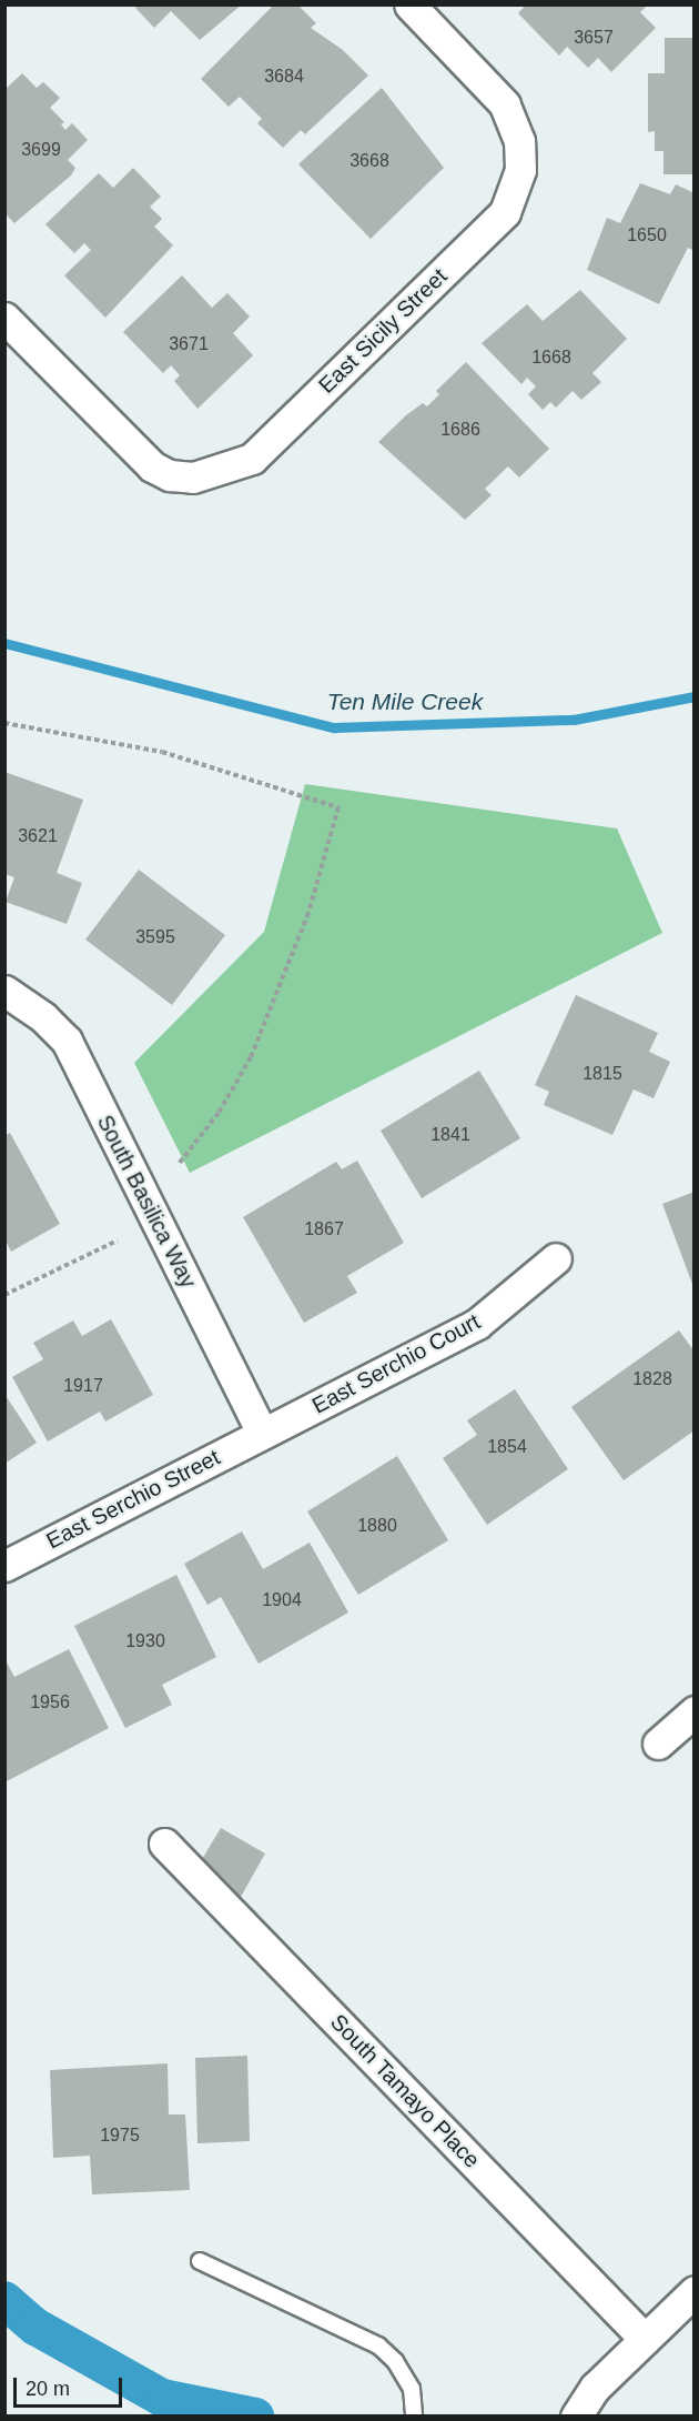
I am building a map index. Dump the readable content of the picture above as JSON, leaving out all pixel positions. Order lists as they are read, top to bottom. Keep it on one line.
{"streets":{"street":["East Sicily Street","South Basilica Way","East Serchio Court","East Serchio Street","South Tamayo Place"]},"crossings":[["South Basilica Way","East Serchio Court"],["South Basilica Way","East Serchio Street"],["East Serchio Court","East Serchio Street"]],"water":["Ten Mile Creek"],"house_numbers":["3657","3684","3699","3668","1650","3671","1668","1686","3621","3595","1815","1841","1867","1828","1917","1854","1880","1904","1930","1956","1975"],"scale_bar":"20 m"}
